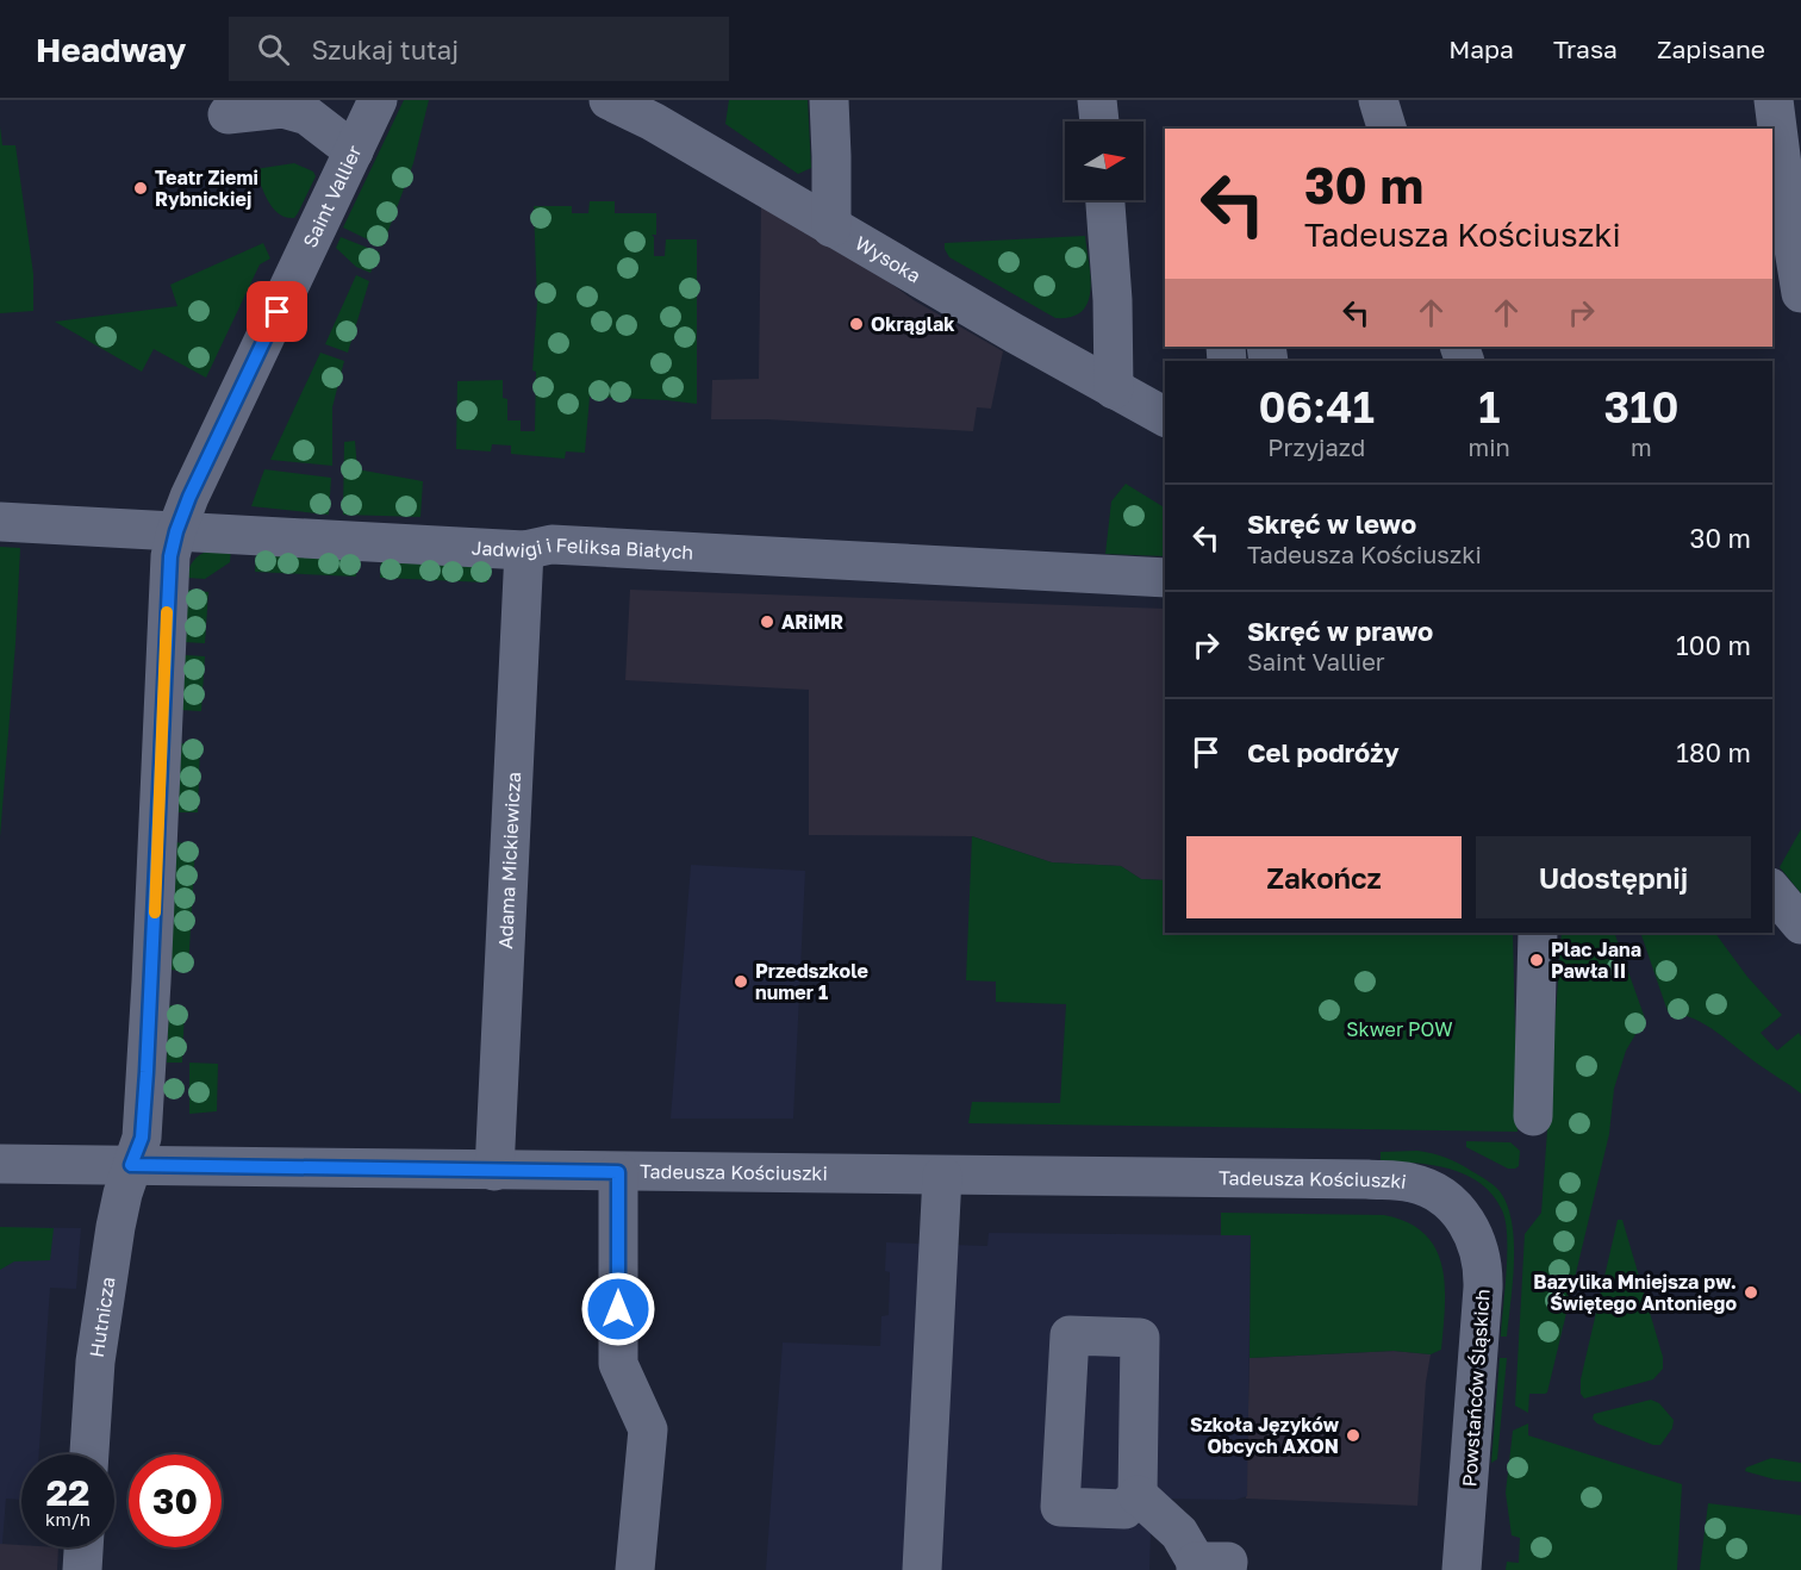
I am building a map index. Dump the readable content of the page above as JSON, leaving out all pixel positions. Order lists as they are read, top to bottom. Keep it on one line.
{"streets":{"street":["Saint Vallier","Wysoka","Jadwigi i Feliksa Białych","Adama Mickiewicza","Tadeusza Kościuszki","Hutnicza","Powstańców Śląskich"]},"crossings":[["Saint Vallier","Jadwigi i Feliksa Białych"],["Saint Vallier","Tadeusza Kościuszki"],["Saint Vallier","Hutnicza"],["Jadwigi i Feliksa Białych","Adama Mickiewicza"],["Adama Mickiewicza","Tadeusza Kościuszki"],["Tadeusza Kościuszki","Hutnicza"],["Tadeusza Kościuszki","Powstańców Śląskich"]],"parks":["Skwer POW"],"places":["Teatr Ziemi Rybnickiej","Okrąglak","ARiMR","Plac Jana Pawła II","Przedszkole numer 1","Bazylika Mniejsza pw. Świętego Antoniego","Szkoła Języków Obcych AXON"],"north":"right","page":{"header":"Headway","search":"Szukaj tutaj","nav":["Mapa","Trasa","Zapisane"],"turn":["30 m","Tadeusza Kościuszki"],"eta":["06:41","Przyjazd","1","min","310","m"],"list":[{"name":"Skręć w lewo","note":"Tadeusza Kościuszki","value":"30 m"},{"name":"Skręć w prawo","note":"Saint Vallier","value":"100 m"},{"name":"Cel podróży","value":"180 m"}],"buttons":["Zakończ","Udostępnij"],"speed":"22 km/h","limit":"30"}}
